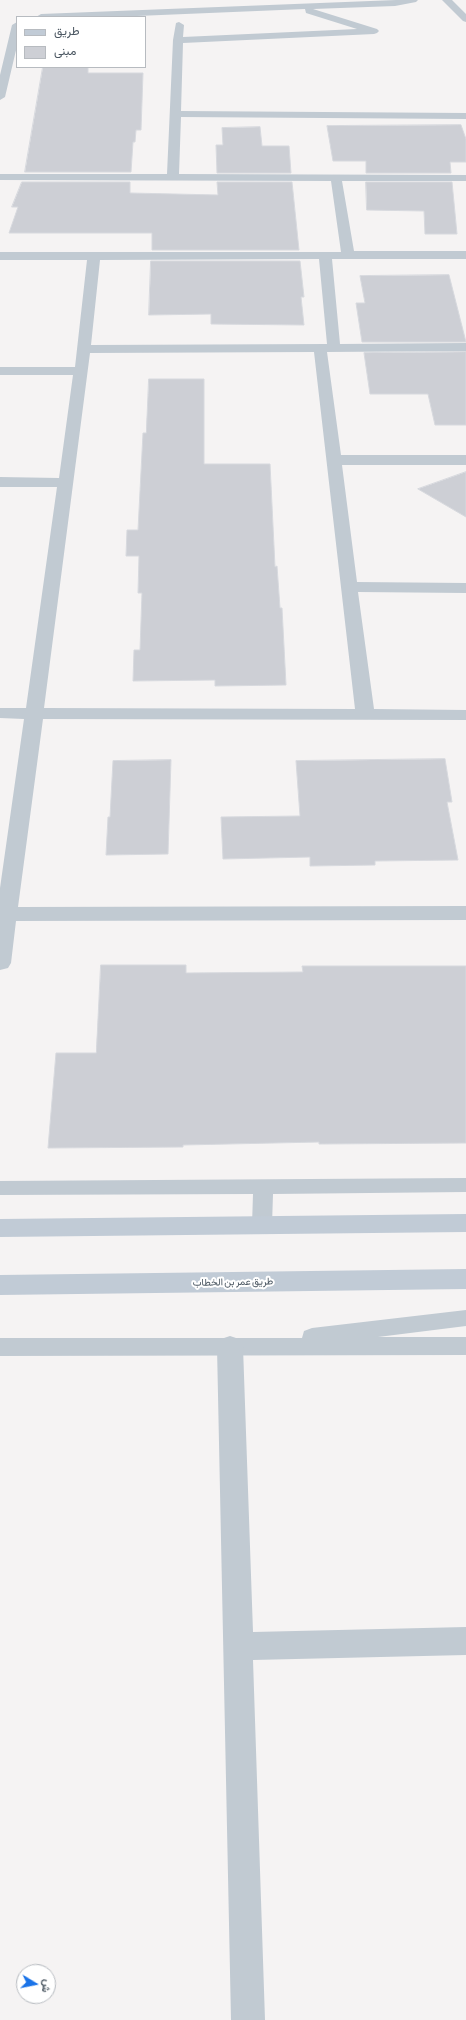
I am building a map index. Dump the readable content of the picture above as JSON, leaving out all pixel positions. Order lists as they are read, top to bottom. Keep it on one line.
{"streets":{"main road":["طريق عمر بن الخطاب"]},"legend":["طريق","مبنى"],"north":"right"}
